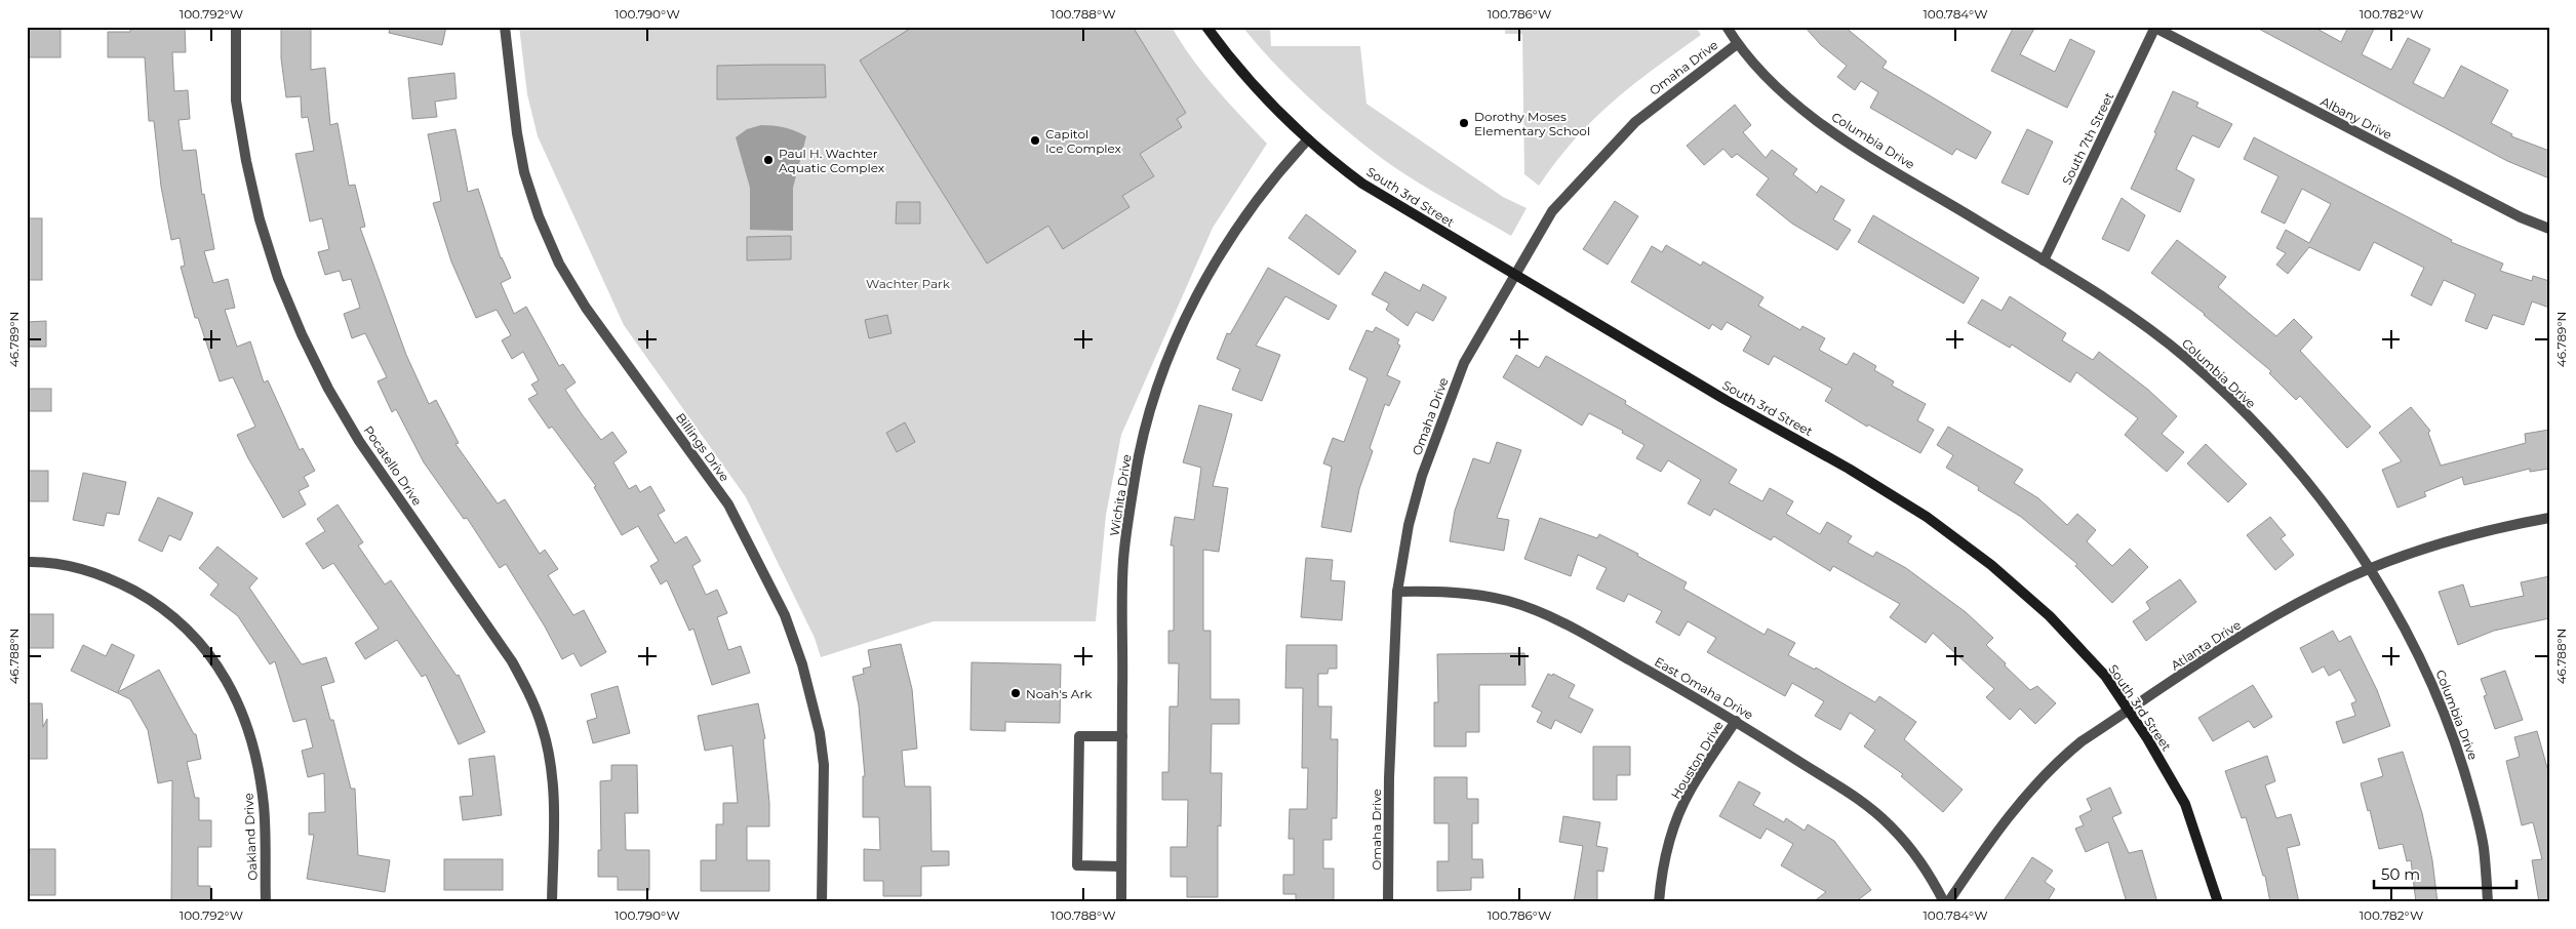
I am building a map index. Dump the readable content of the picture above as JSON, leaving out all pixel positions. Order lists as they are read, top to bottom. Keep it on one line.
{"streets":{"street":["Omaha Drive","Albany Drive","South 7th Street","Columbia Drive","South 3rd Street","Billings Drive","Pocatello Drive","Wichita Drive","Atlanta Drive","East Omaha Drive","Houston Drive","Oakland Drive"]},"crossings":[["Omaha Drive","Columbia Drive"],["Omaha Drive","South 3rd Street"],["Omaha Drive","East Omaha Drive"],["Albany Drive","South 7th Street"],["South 7th Street","Columbia Drive"],["Columbia Drive","Atlanta Drive"],["South 3rd Street","Wichita Drive"],["South 3rd Street","Atlanta Drive"],["East Omaha Drive","Houston Drive"]],"parks":["Wachter Park"],"places":["Dorothy Moses Elementary School","Capitol Ice Complex","Paul H. Wachter Aquatic Complex","Noah's Ark"],"scale_bar":"50 m","coordinates":["100.792°W","100.790°W","100.788°W","100.786°W","100.784°W","100.782°W","46.789°N","46.788°N"]}
